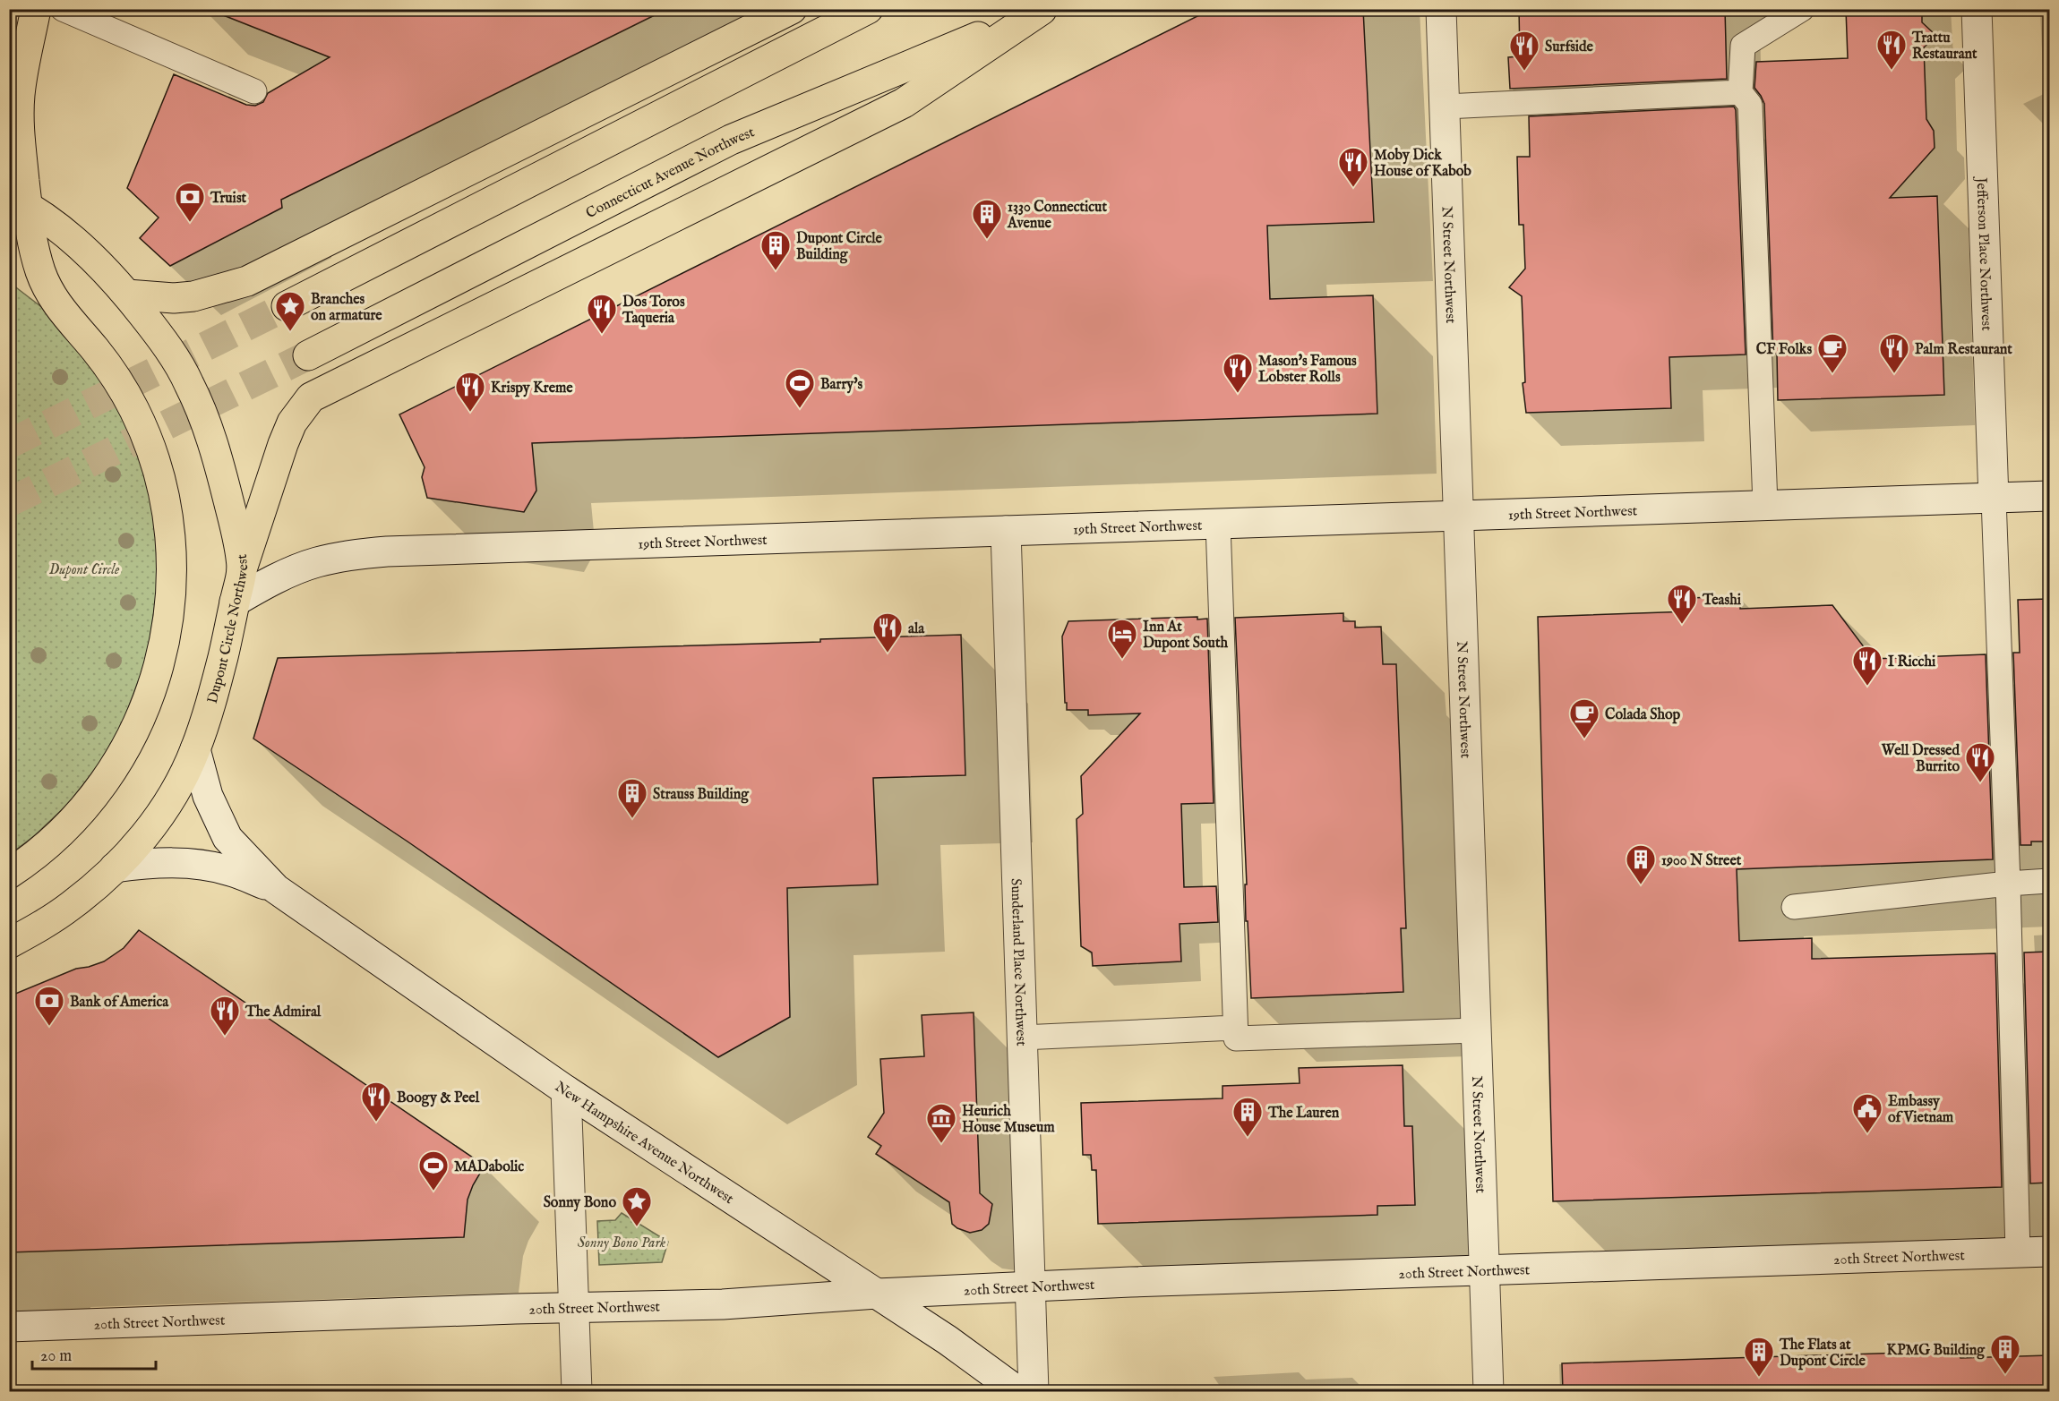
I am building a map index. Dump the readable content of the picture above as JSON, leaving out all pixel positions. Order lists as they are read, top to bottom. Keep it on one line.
{"streets":{"main road":["Connecticut Avenue Northwest","Dupont Circle Northwest"],"street":["Jefferson Place Northwest","N Street Northwest","19th Street Northwest","Sunderland Place Northwest","New Hampshire Avenue Northwest","20th Street Northwest"]},"crossings":[["Jefferson Place Northwest","19th Street Northwest"],["N Street Northwest","19th Street Northwest"],["N Street Northwest","20th Street Northwest"],["19th Street Northwest","Dupont Circle Northwest"],["19th Street Northwest","Sunderland Place Northwest"],["Dupont Circle Northwest","New Hampshire Avenue Northwest"],["Sunderland Place Northwest","20th Street Northwest"],["New Hampshire Avenue Northwest","20th Street Northwest"]],"parks":["Dupont Circle","Sonny Bono Park"],"places":{"restaurant":["Trattu Restaurant","Surfside","Moby Dick House of Kabob","Dos Toros Taqueria","Palm Restaurant","Mason's Famous Lobster Rolls","Krispy Kreme","Teashi","ala","I Ricchi","Well Dressed Burrito","The Admiral","Boogy & Peel"],"bank":["Truist","Bank of America"],"building":["1330 Connecticut Avenue","Dupont Circle Building","Strauss Building","1900 N Street","The Lauren","KPMG Building","The Flats at Dupont Circle"],"place":["Branches on armature","Sonny Bono"],"cafe":["CF Folks","Colada Shop"],"sports":["Barry's","MADabolic"],"hotel":["Inn At Dupont South"],"public building":["Embassy of Vietnam"],"museum":["Heurich House Museum"]},"scale_bar":"20 m"}
